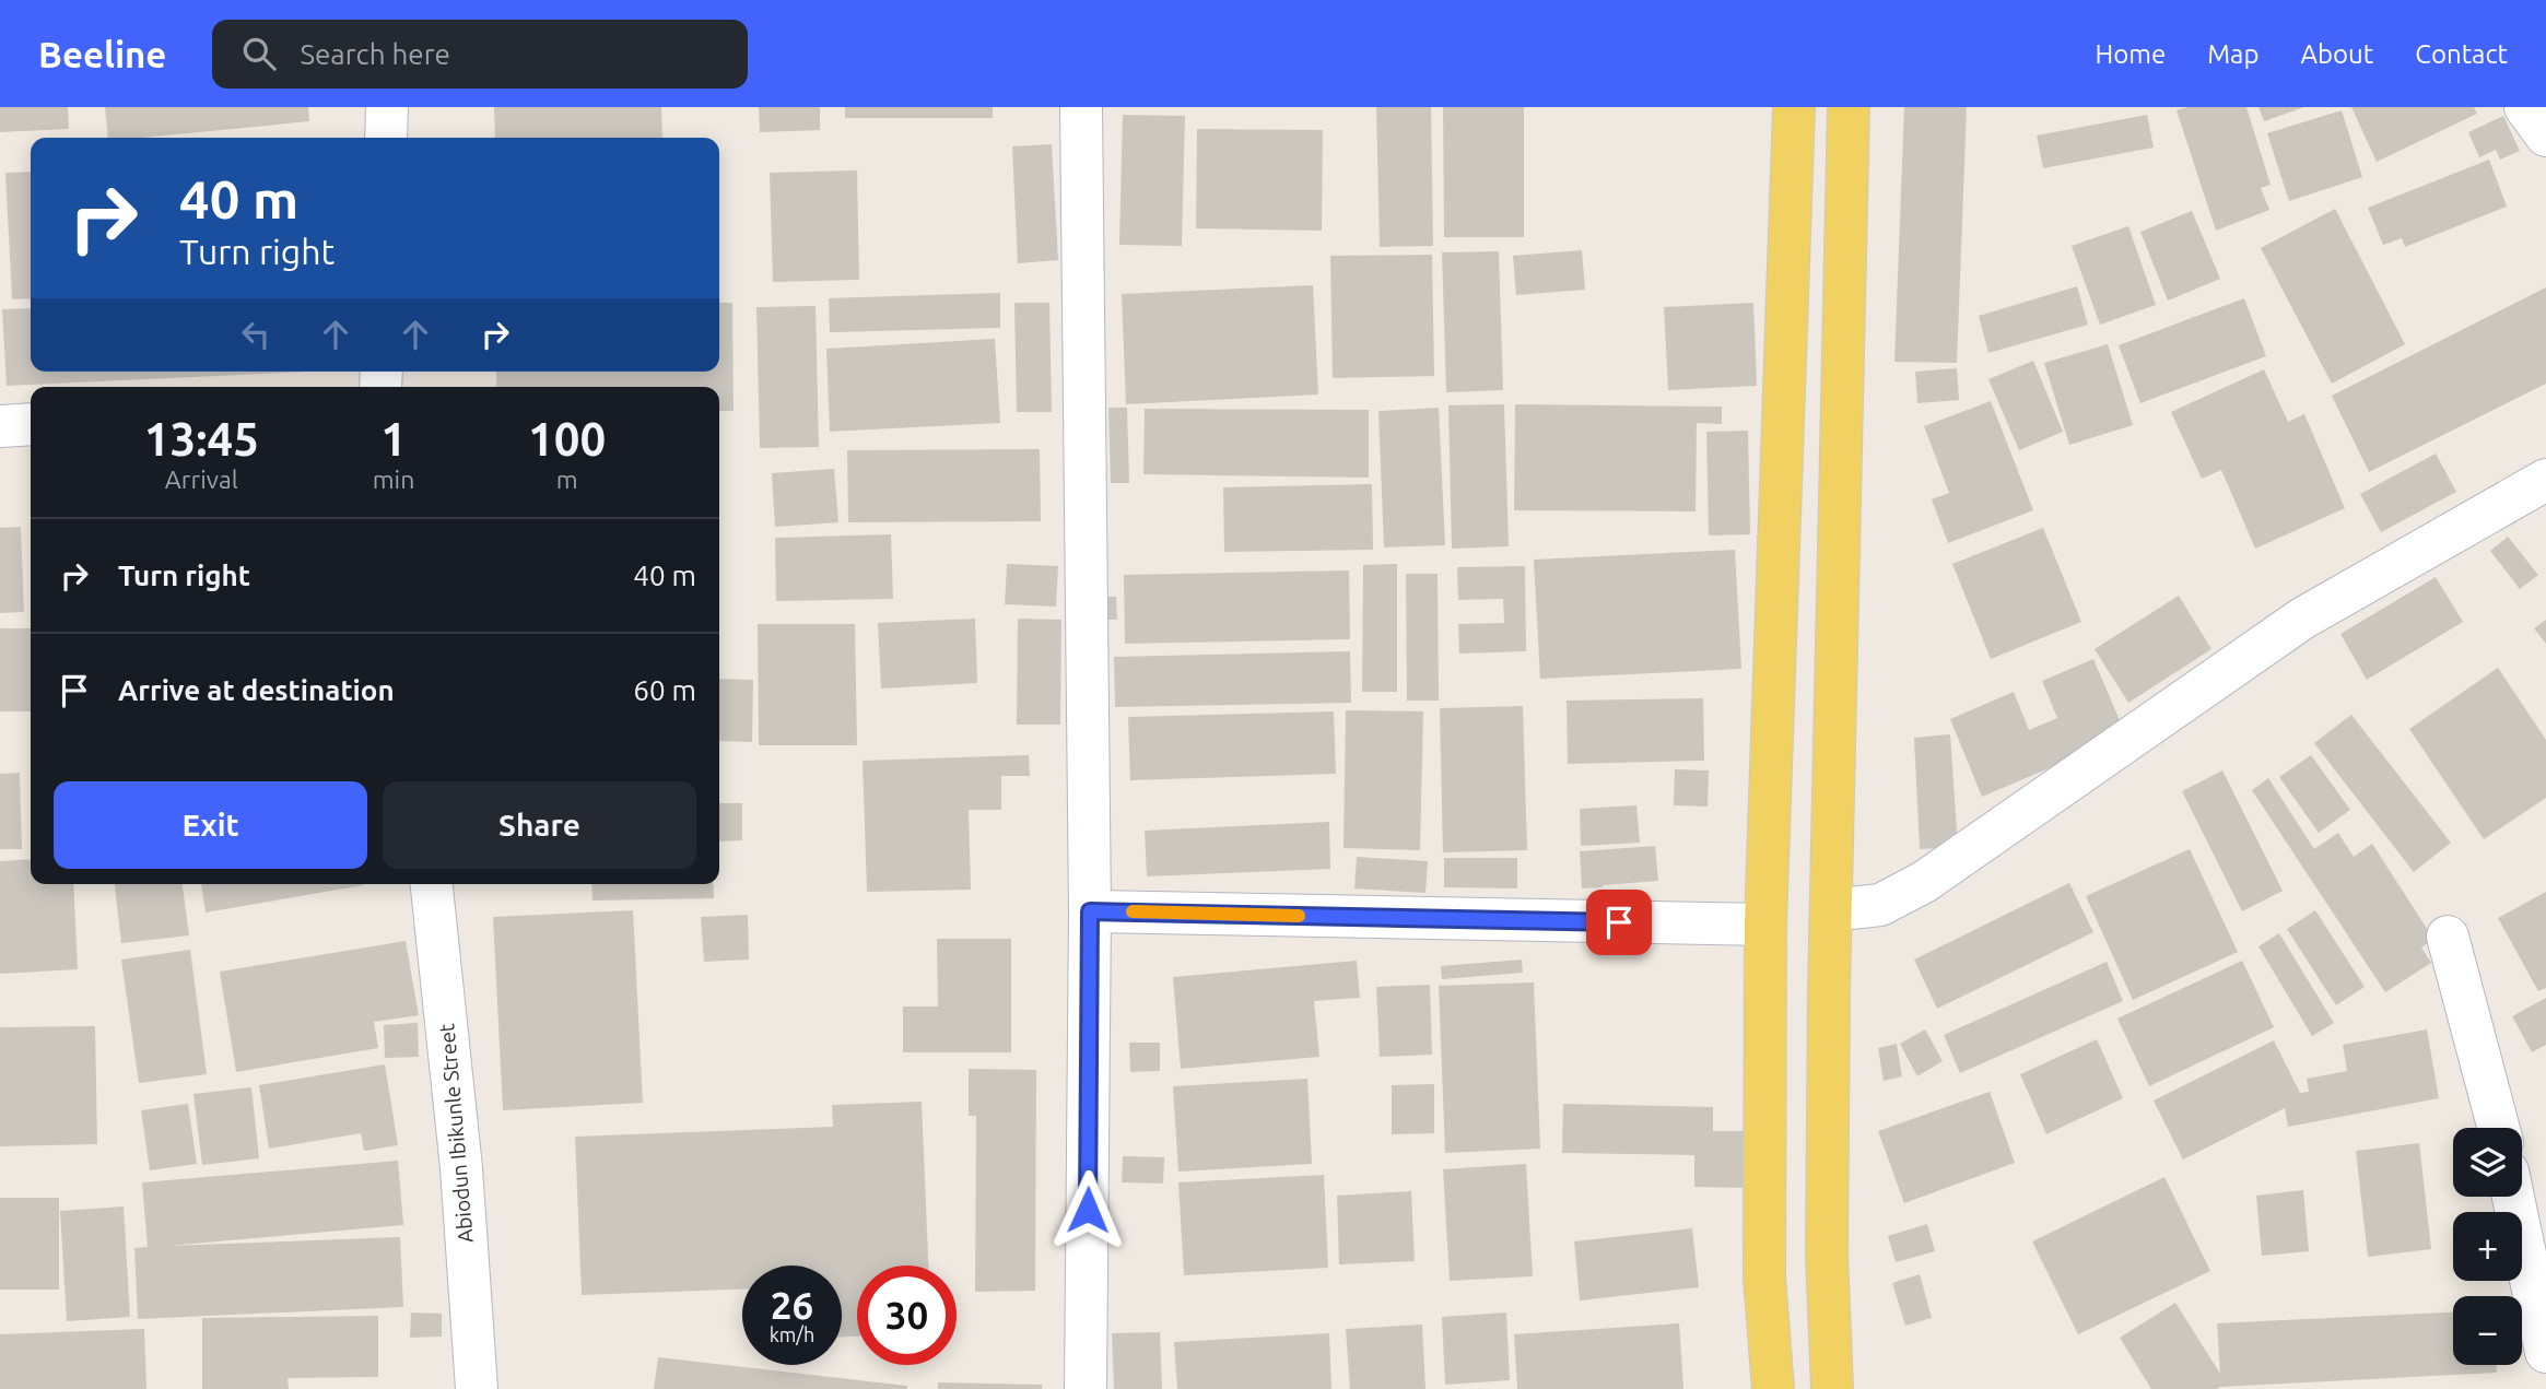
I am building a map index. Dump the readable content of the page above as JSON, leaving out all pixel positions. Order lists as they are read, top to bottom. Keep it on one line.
{"streets":{"street":["Abiodun Ibikunle Street"]},"page":{"header":"Beeline","search":"Search here","nav":["Home","Map","About","Contact"],"turn":["40 m","Turn right"],"eta":["13:45","Arrival","1","min","100","m"],"list":[{"name":"Turn right","value":"40 m"},{"name":"Arrive at destination","value":"60 m"}],"buttons":["Exit","Share"],"map_buttons":["+","−"],"speed":"26 km/h","limit":"30"}}
